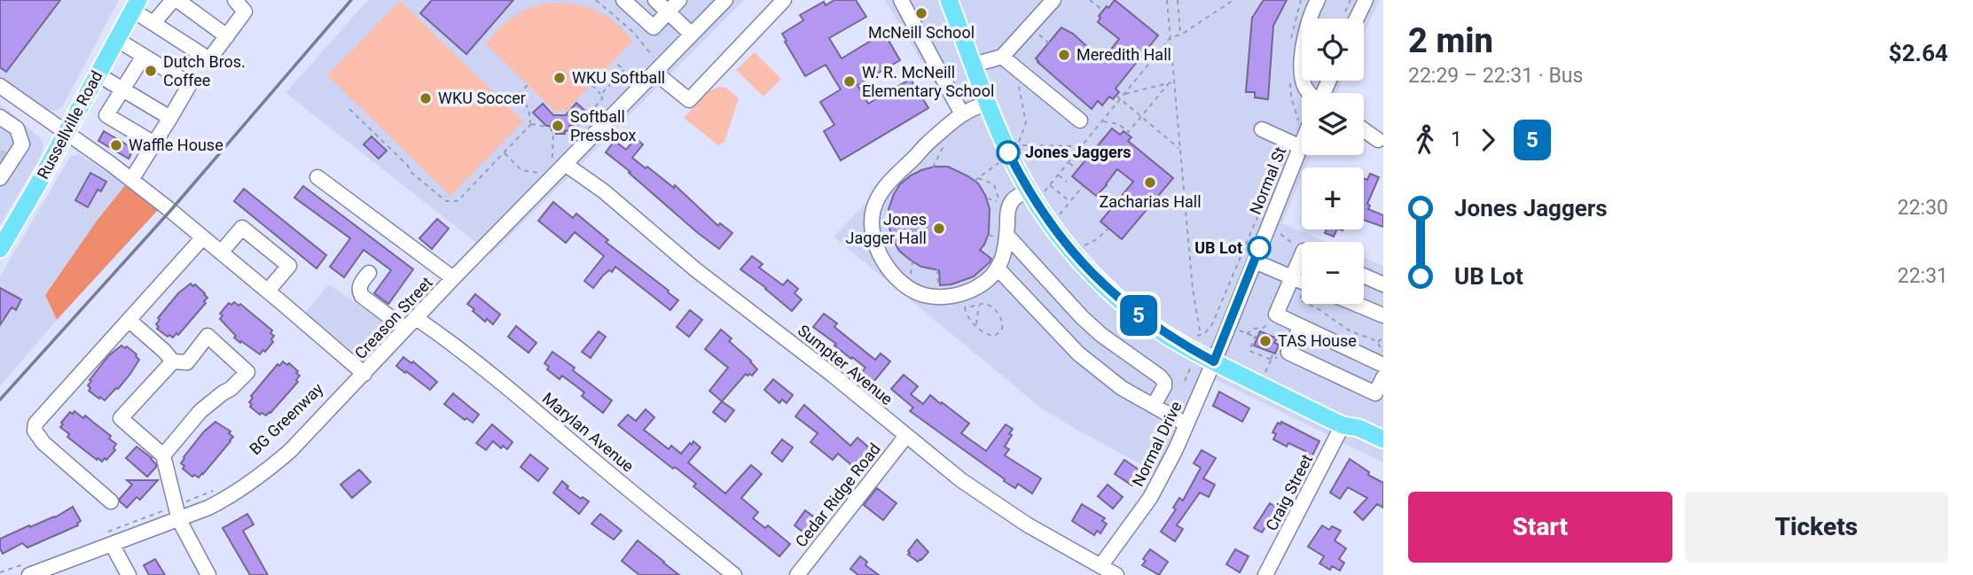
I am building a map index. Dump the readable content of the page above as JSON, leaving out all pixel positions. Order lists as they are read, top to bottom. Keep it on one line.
{"streets":{"main road":["Russellville Road"],"street":["Normal St","Creason Street","Sumpter Avenue","Marylan Avenue","Normal Drive","Craig Street","Cedar Ridge Road"]},"crossings":[["Normal St","Normal Drive"],["Creason Street","Sumpter Avenue"],["Creason Street","Marylan Avenue"],["Sumpter Avenue","Normal Drive"],["Sumpter Avenue","Cedar Ridge Road"]],"places":["McNeill School","Meredith Hall","Dutch Bros. Coffee","WKU Softball","W. R. McNeill Elementary School","WKU Soccer","Softball Pressbox","Waffle House","Jones Jaggers","Zacharias Hall","Jones Jagger Hall","UB Lot","TAS House"],"lines":["bus line 5"],"page":{"on_map":"5","heading":["2 min","22:29 – 22:31 · Bus","$2.64"],"map_buttons":["+","−"],"legs":["1","5"],"list":[{"name":"Jones Jaggers","value":"22:30"},{"name":"UB Lot","value":"22:31"}],"buttons":["Start","Tickets"]}}
